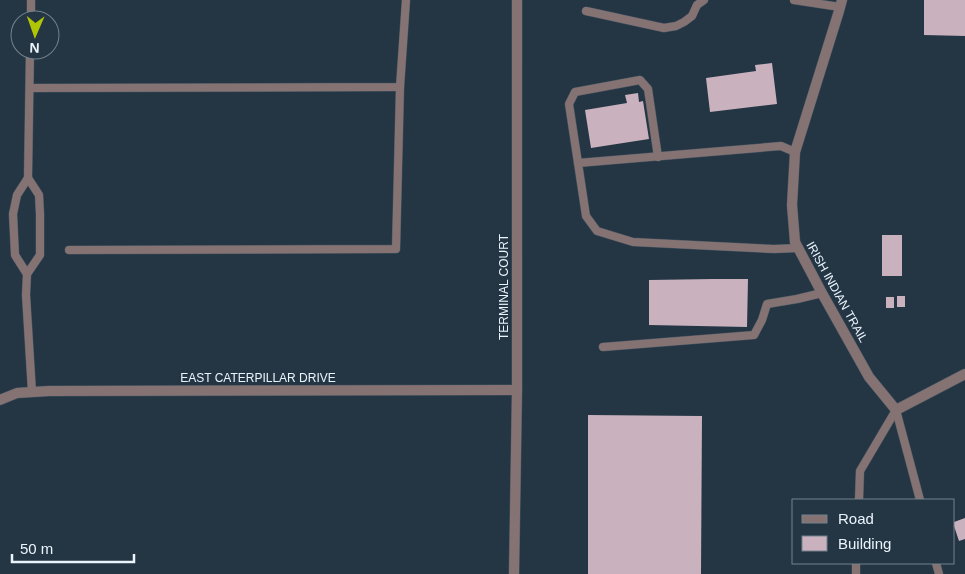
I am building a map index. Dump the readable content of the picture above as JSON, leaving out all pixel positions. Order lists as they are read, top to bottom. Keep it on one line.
{"streets":{"street":["TERMINAL COURT","IRISH INDIAN TRAIL","EAST CATERPILLAR DRIVE"]},"crossings":[["TERMINAL COURT","EAST CATERPILLAR DRIVE"]],"legend":["Road","Building"],"scale_bar":"50 m","north":"bottom"}
